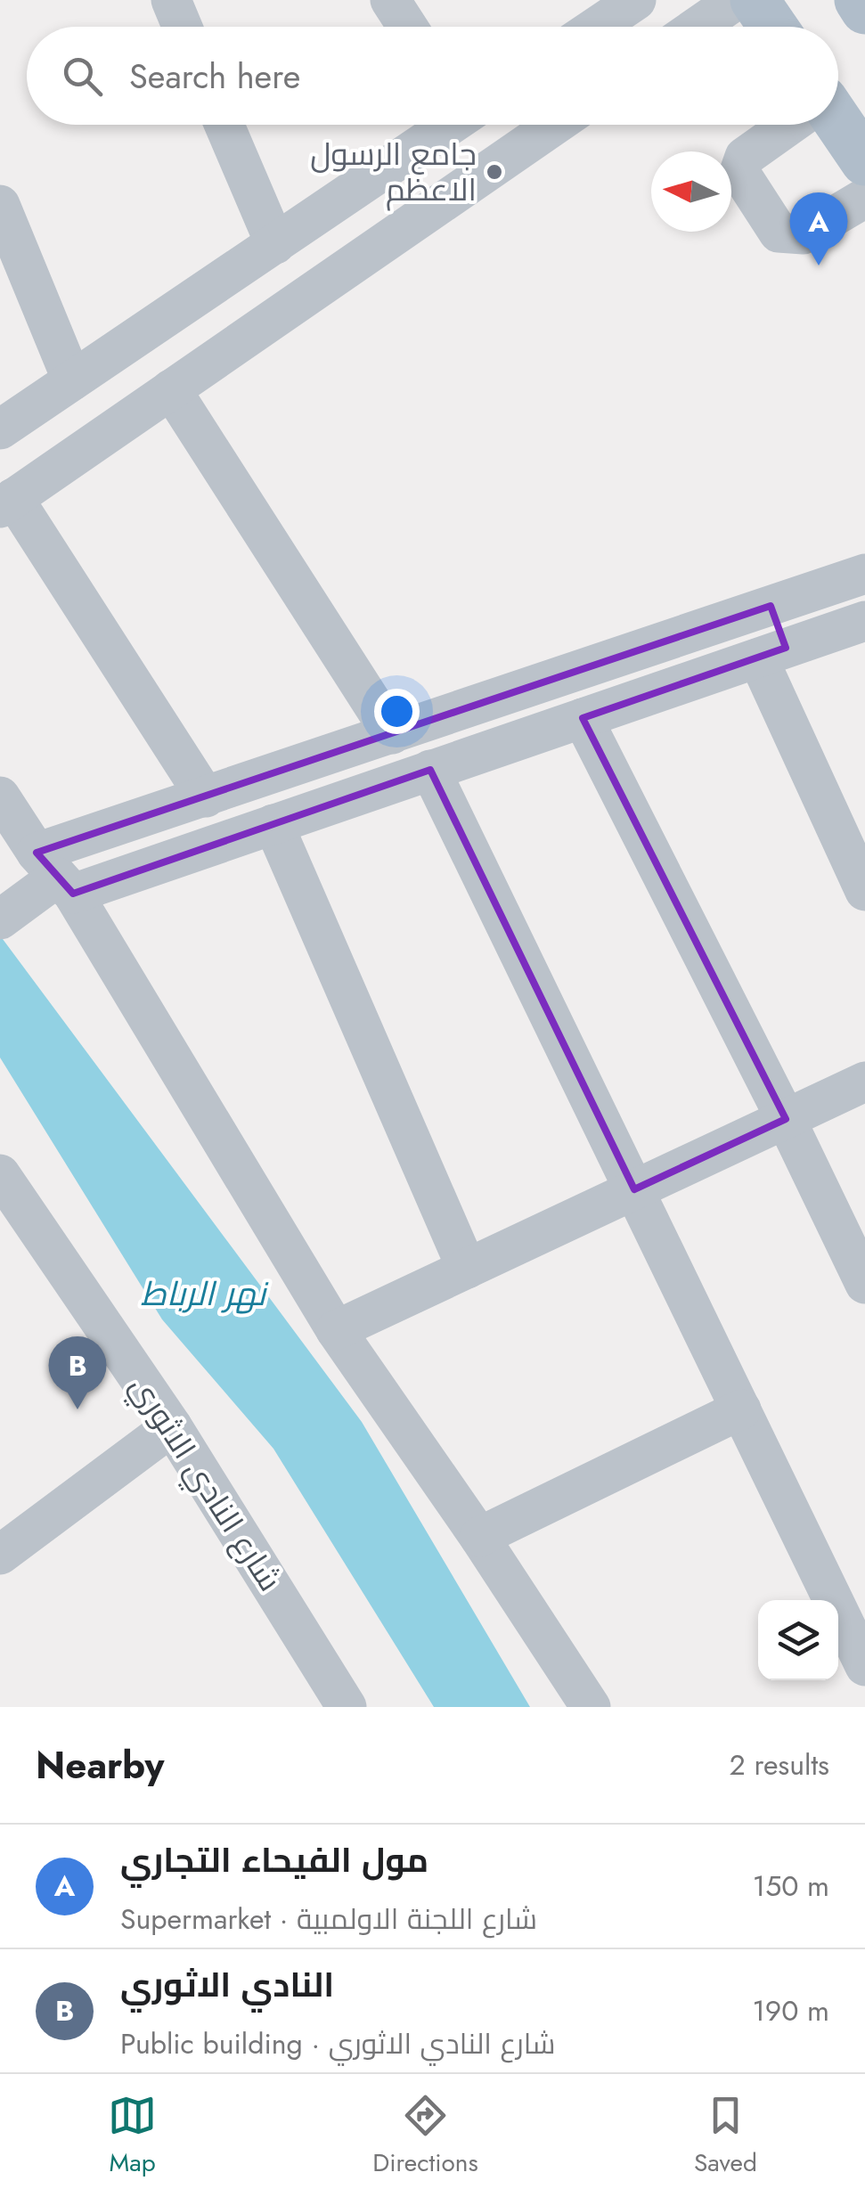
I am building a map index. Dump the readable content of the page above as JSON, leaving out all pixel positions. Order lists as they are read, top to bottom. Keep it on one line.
{"streets":{"street":["شارع النادي الاثوري"]},"water":["نهر الرباط"],"places":["جامع الرسول الاعظم"],"north":"left","page":{"search":"Search here","pins":["A","B"],"heading":["Nearby","2 results"],"list":[{"mark":"A","name":"مول الفيحاء التجاري","note":"Supermarket · شارع اللجنة الاولمبية","value":"150 m"},{"mark":"B","name":"النادي الاثوري","note":"Public building · شارع النادي الاثوري","value":"190 m"}],"nav":["Map","Directions","Saved"]}}
